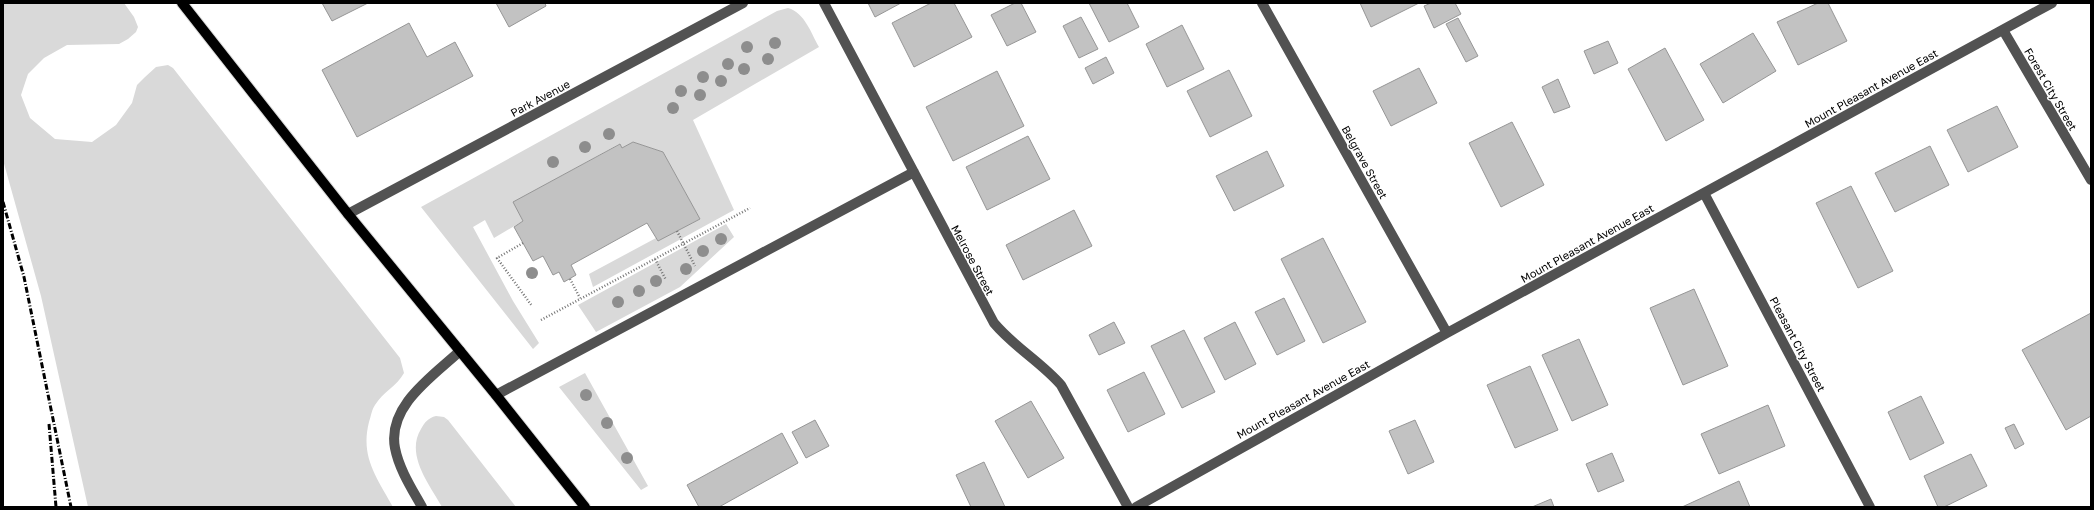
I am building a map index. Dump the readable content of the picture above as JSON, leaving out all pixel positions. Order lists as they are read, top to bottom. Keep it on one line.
{"streets":{"street":["Mount Pleasant Avenue East","Forest City Street","Park Avenue","Belgrave Street","Melrose Street","Pleasant City Street"]},"crossings":[["Mount Pleasant Avenue East","Forest City Street"],["Mount Pleasant Avenue East","Belgrave Street"],["Mount Pleasant Avenue East","Pleasant City Street"]]}
